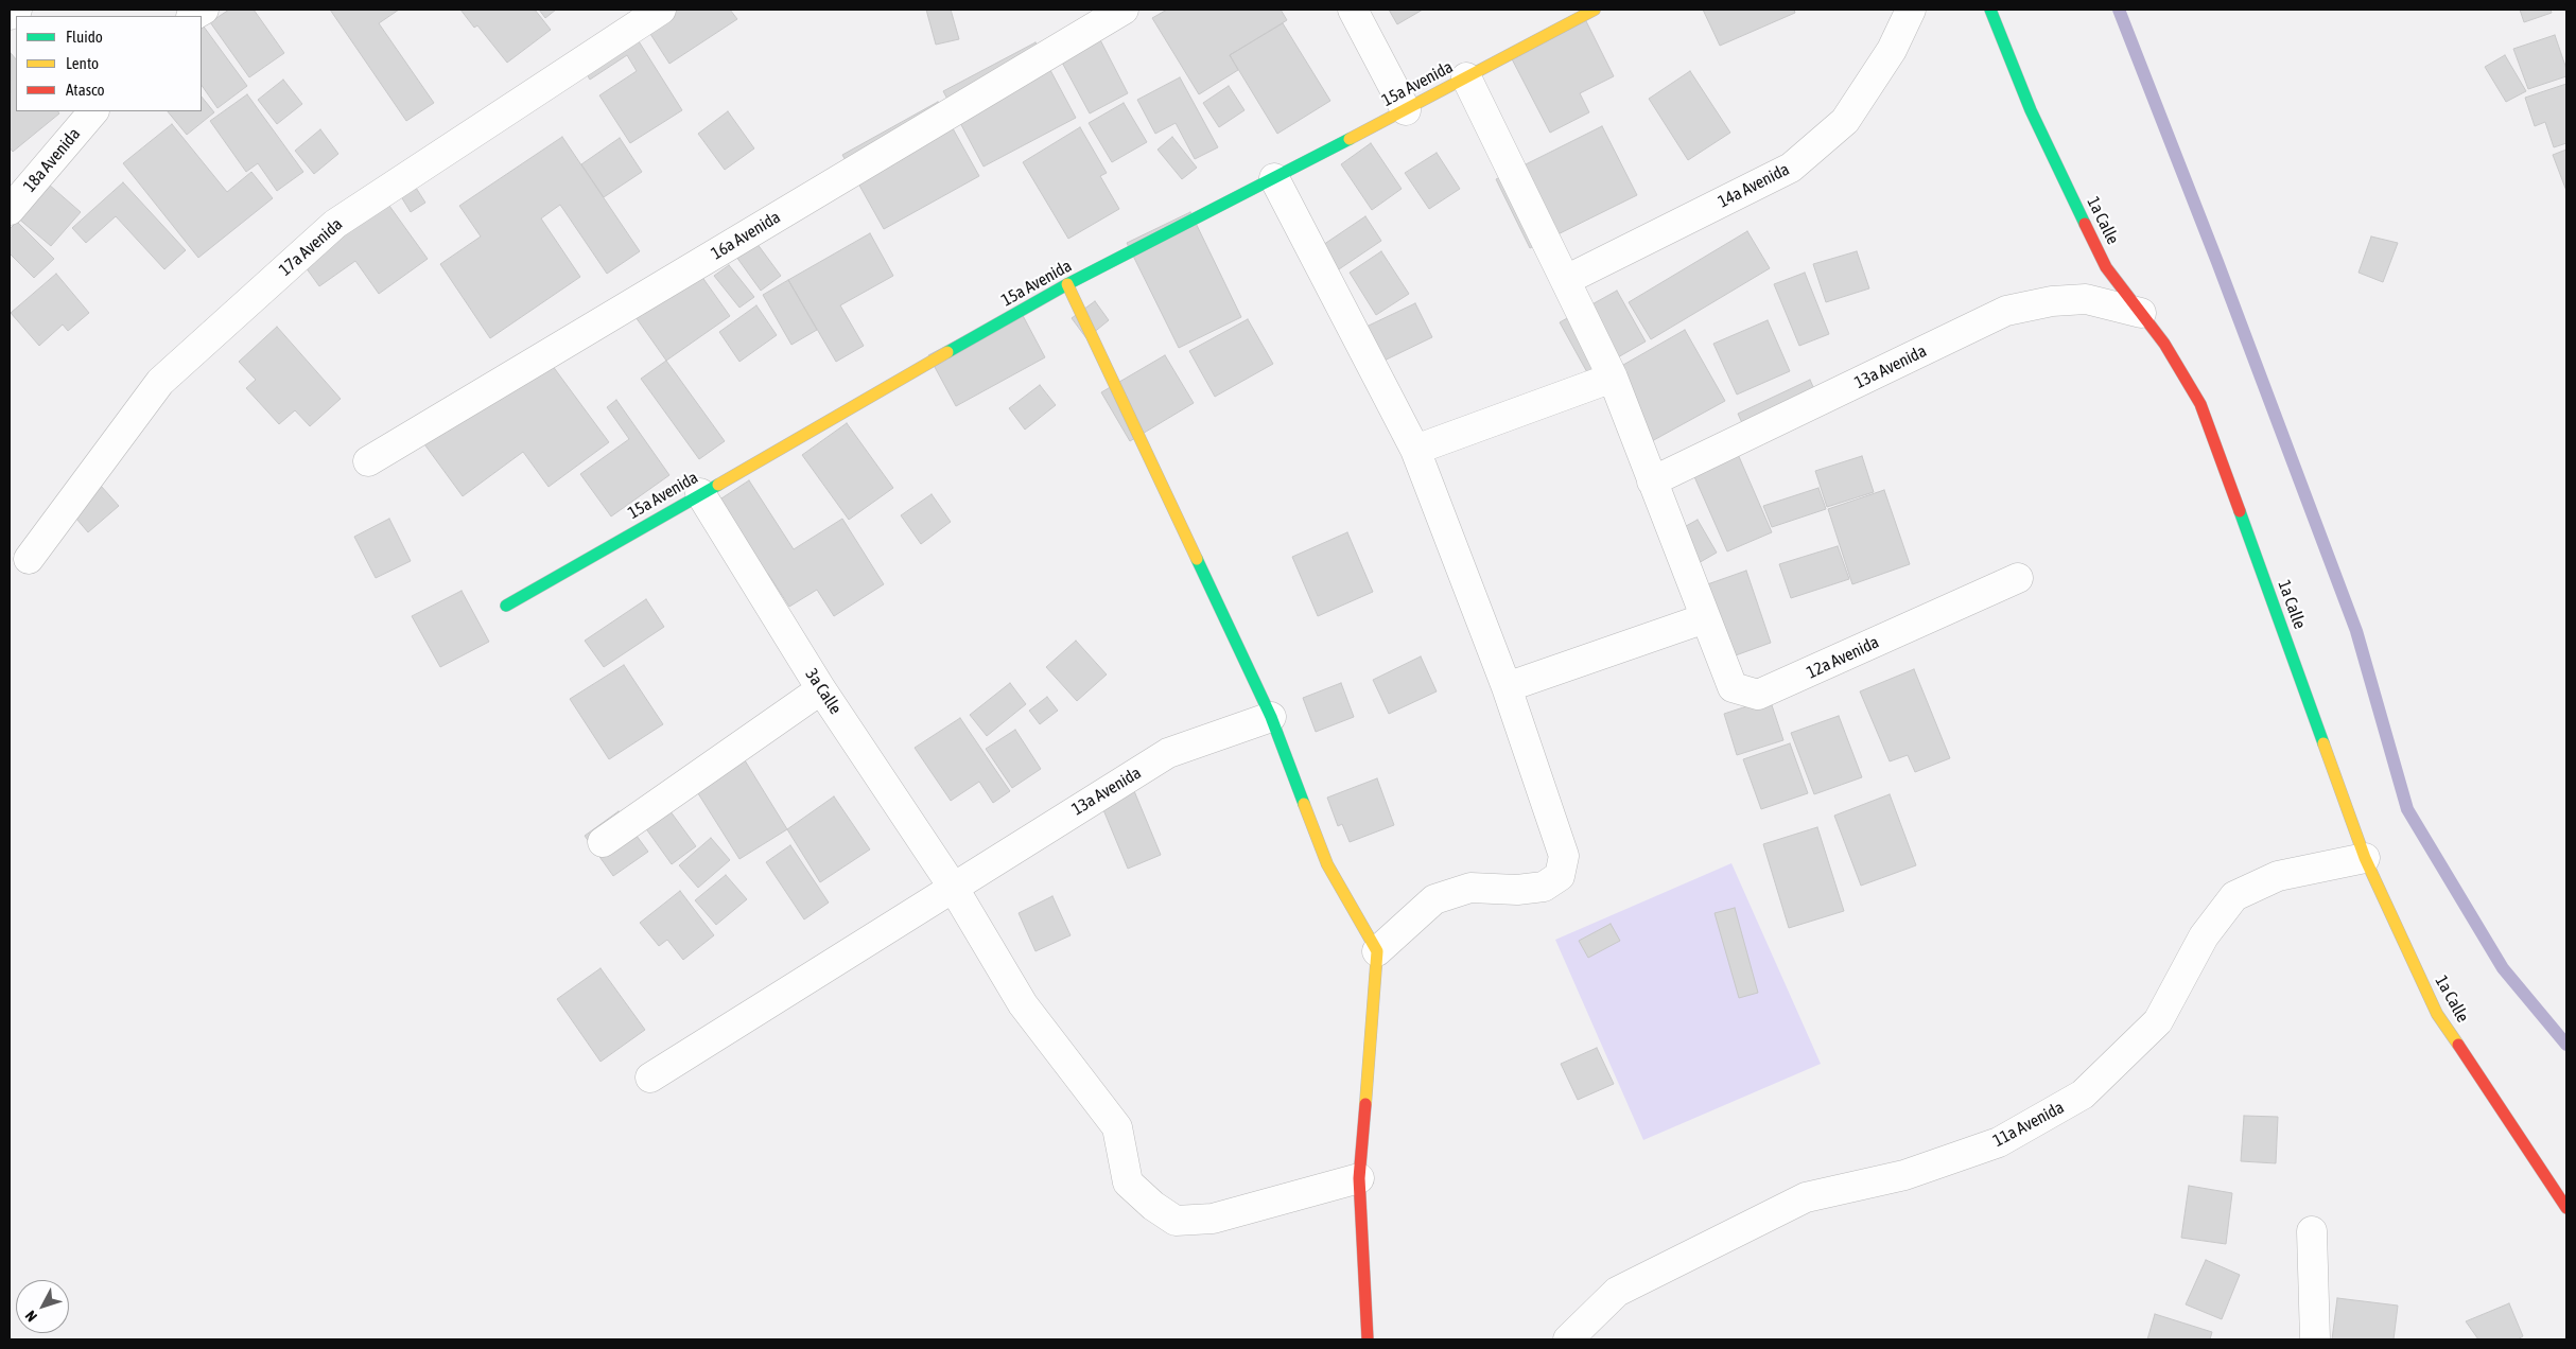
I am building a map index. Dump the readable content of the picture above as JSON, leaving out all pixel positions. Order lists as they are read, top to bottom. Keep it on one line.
{"streets":{"street":["15a Avenida","18a Avenida","14a Avenida","1a Calle","16a Avenida","17a Avenida","13a Avenida","12a Avenida","3a Calle","11a Avenida"]},"crossings":[["15a Avenida","3a Calle"],["1a Calle","13a Avenida"],["1a Calle","11a Avenida"],["13a Avenida","3a Calle"]],"legend":["Fluido","Lento","Atasco"],"north":"bottom left"}
